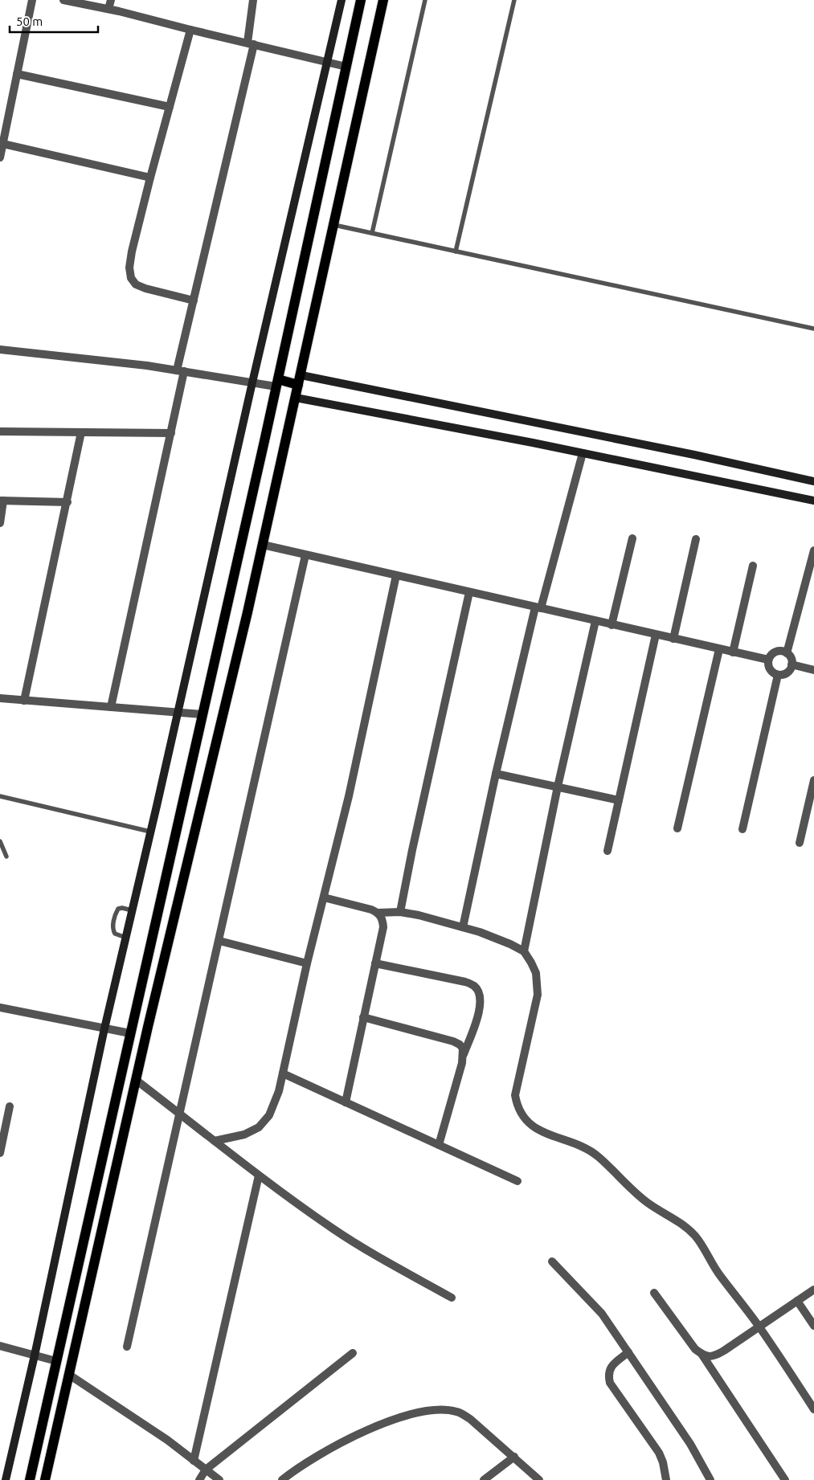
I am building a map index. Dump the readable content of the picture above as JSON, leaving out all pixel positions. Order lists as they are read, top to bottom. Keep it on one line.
{"scale_bar":"50 m"}
